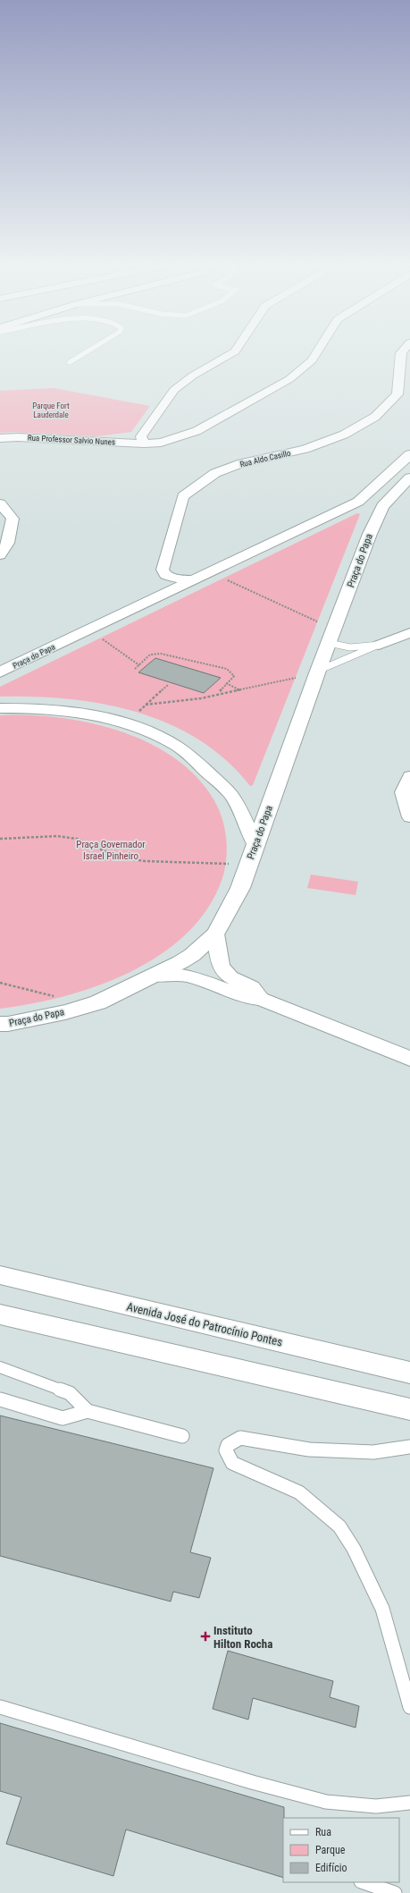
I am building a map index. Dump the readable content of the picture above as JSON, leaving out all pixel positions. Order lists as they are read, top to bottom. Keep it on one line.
{"streets":{"street":["Rua Professor Salvio Nunes","Rua Aldo Casillo","Praça do Papa","Avenida José do Patrocínio Pontes"]},"crossings":[["Rua Aldo Casillo","Praça do Papa"]],"parks":["Parque Fort Lauderdale","Praça Governador Israel Pinheiro"],"places":{"health":["Instituto Hilton Rocha"]},"legend":["Rua","Parque","Edifício"]}
